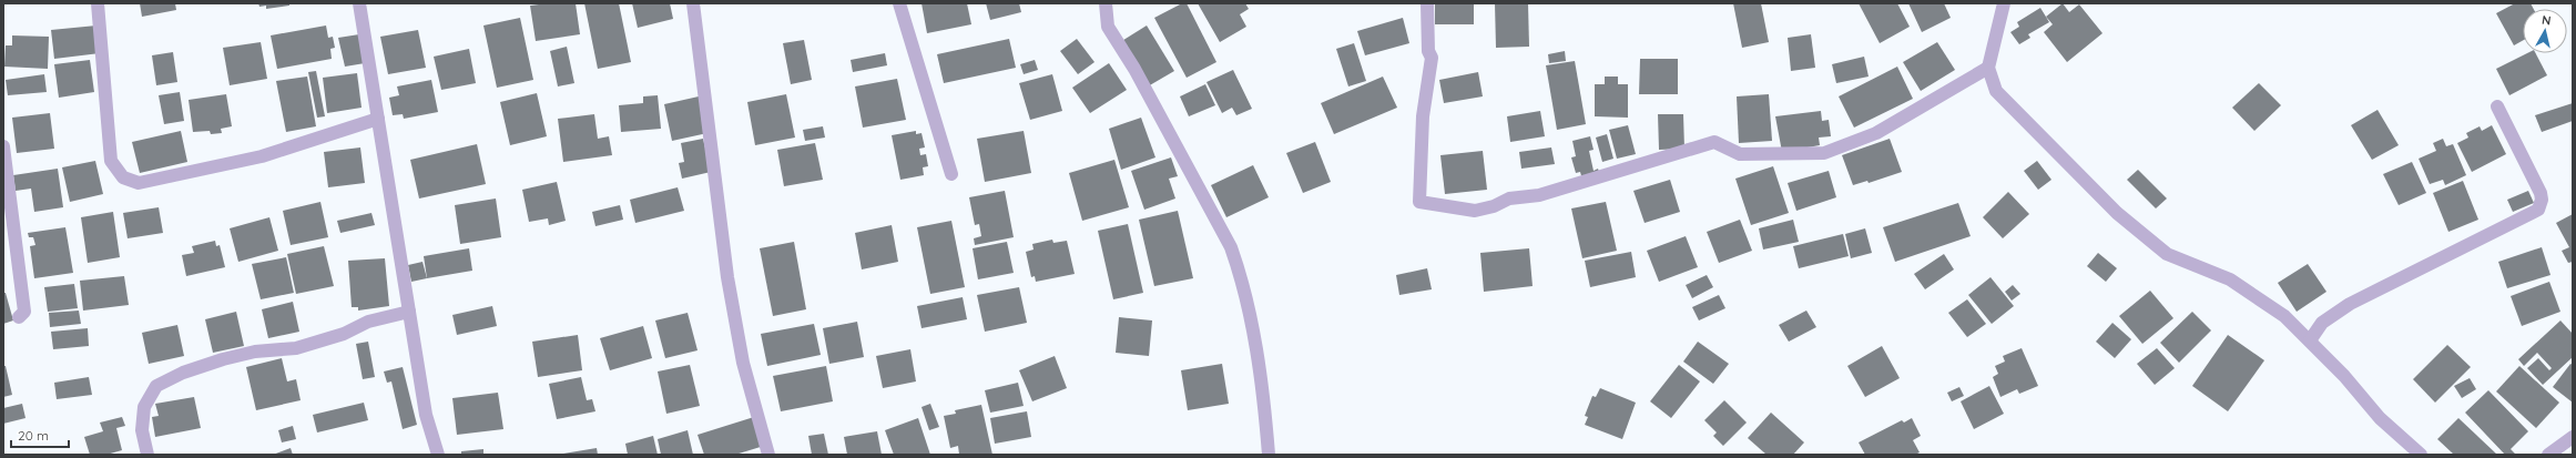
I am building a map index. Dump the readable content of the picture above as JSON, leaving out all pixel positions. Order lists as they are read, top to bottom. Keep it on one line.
{"scale_bar":"20 m","north":"top"}
